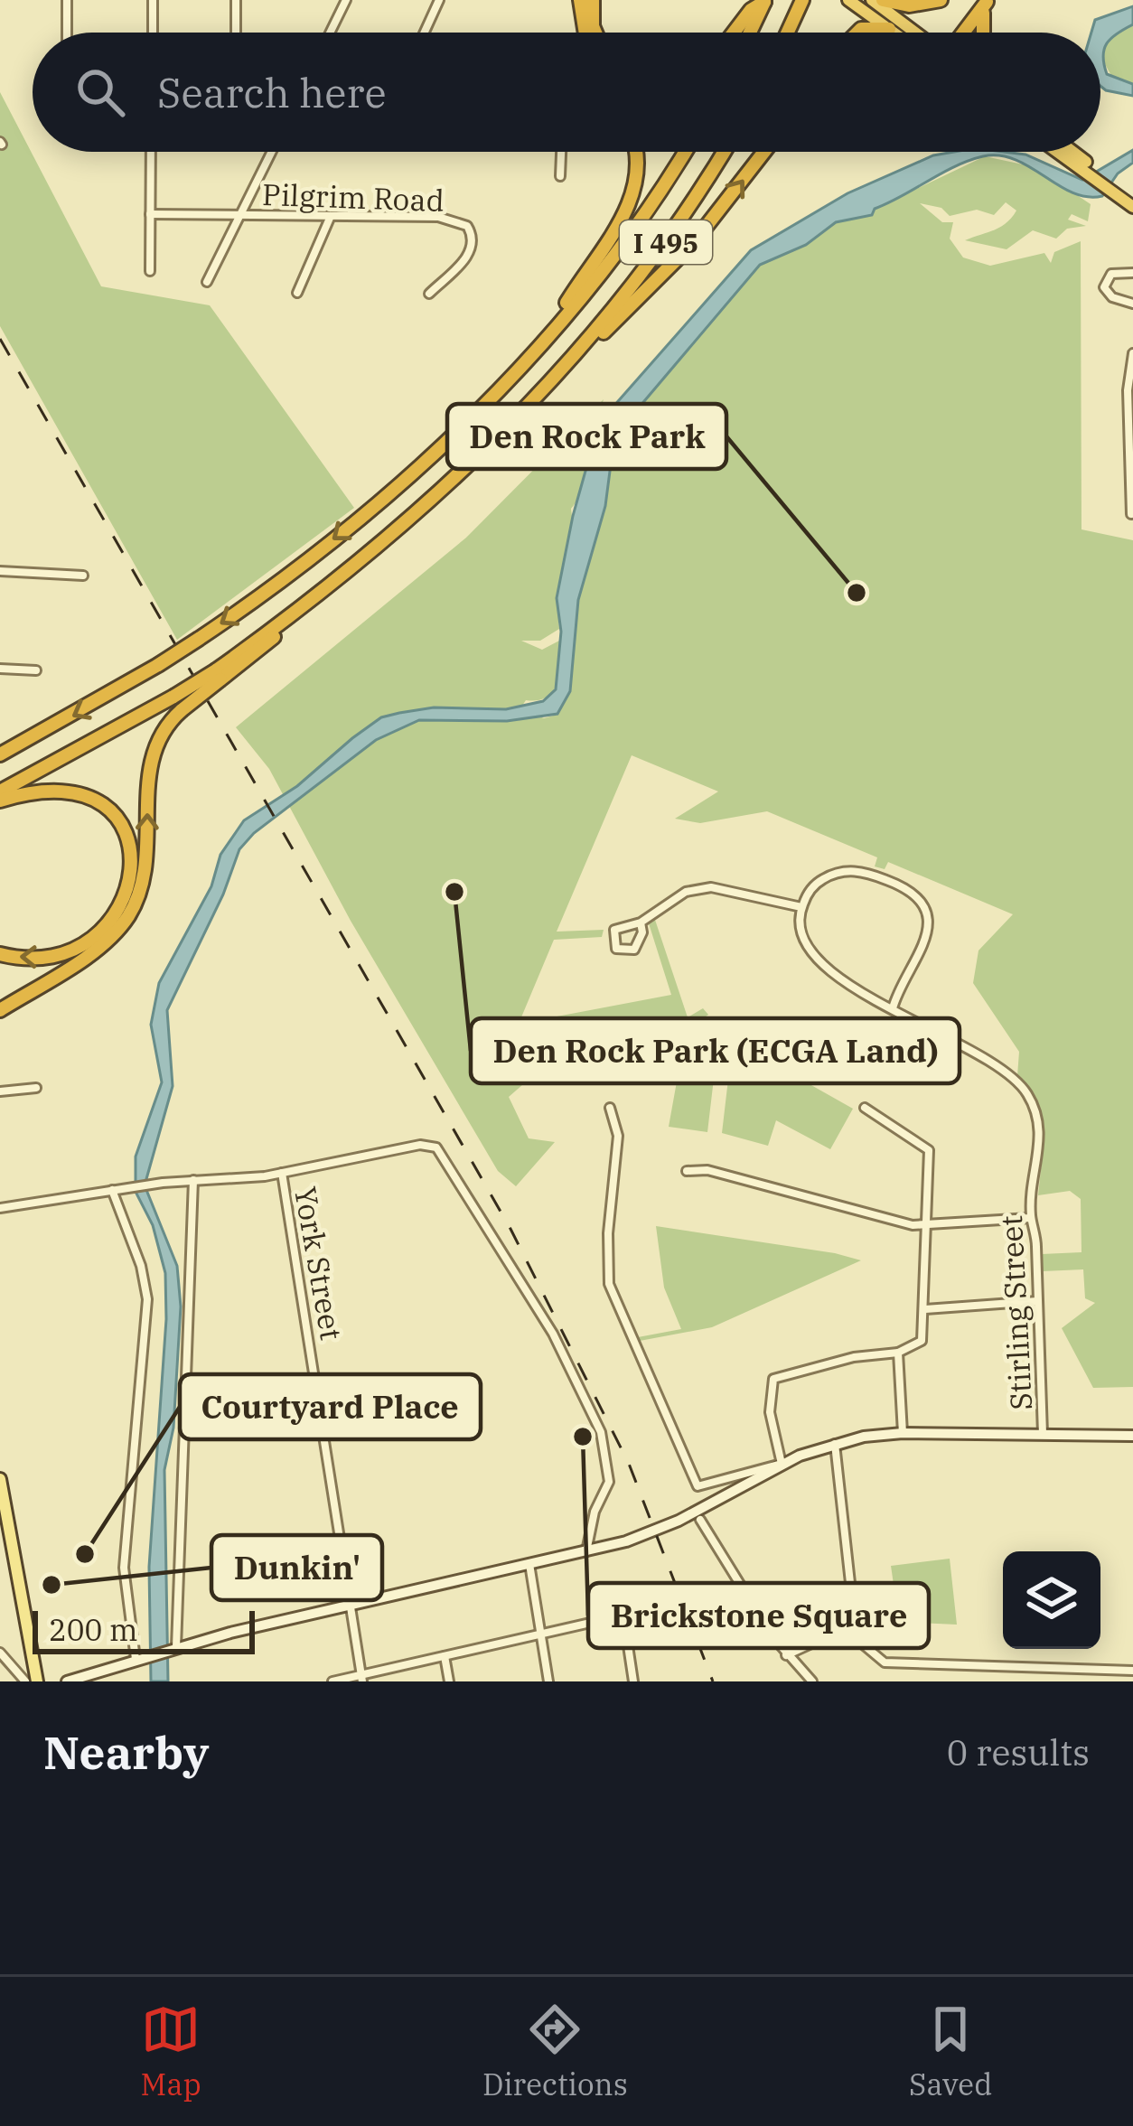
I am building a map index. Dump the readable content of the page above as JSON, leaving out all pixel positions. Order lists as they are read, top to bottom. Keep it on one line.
{"streets":{"highway":["I 495"],"street":["Pilgrim Road","York Street","Stirling Street"]},"places":["Den Rock Park","Den Rock Park (ECGA Land)","Brickstone Square","Courtyard Place","Dunkin'"],"scale_bar":"200 m","page":{"search":"Search here","scale":"200 m","heading":["Nearby","0 results"],"nav":["Map","Directions","Saved"]}}
